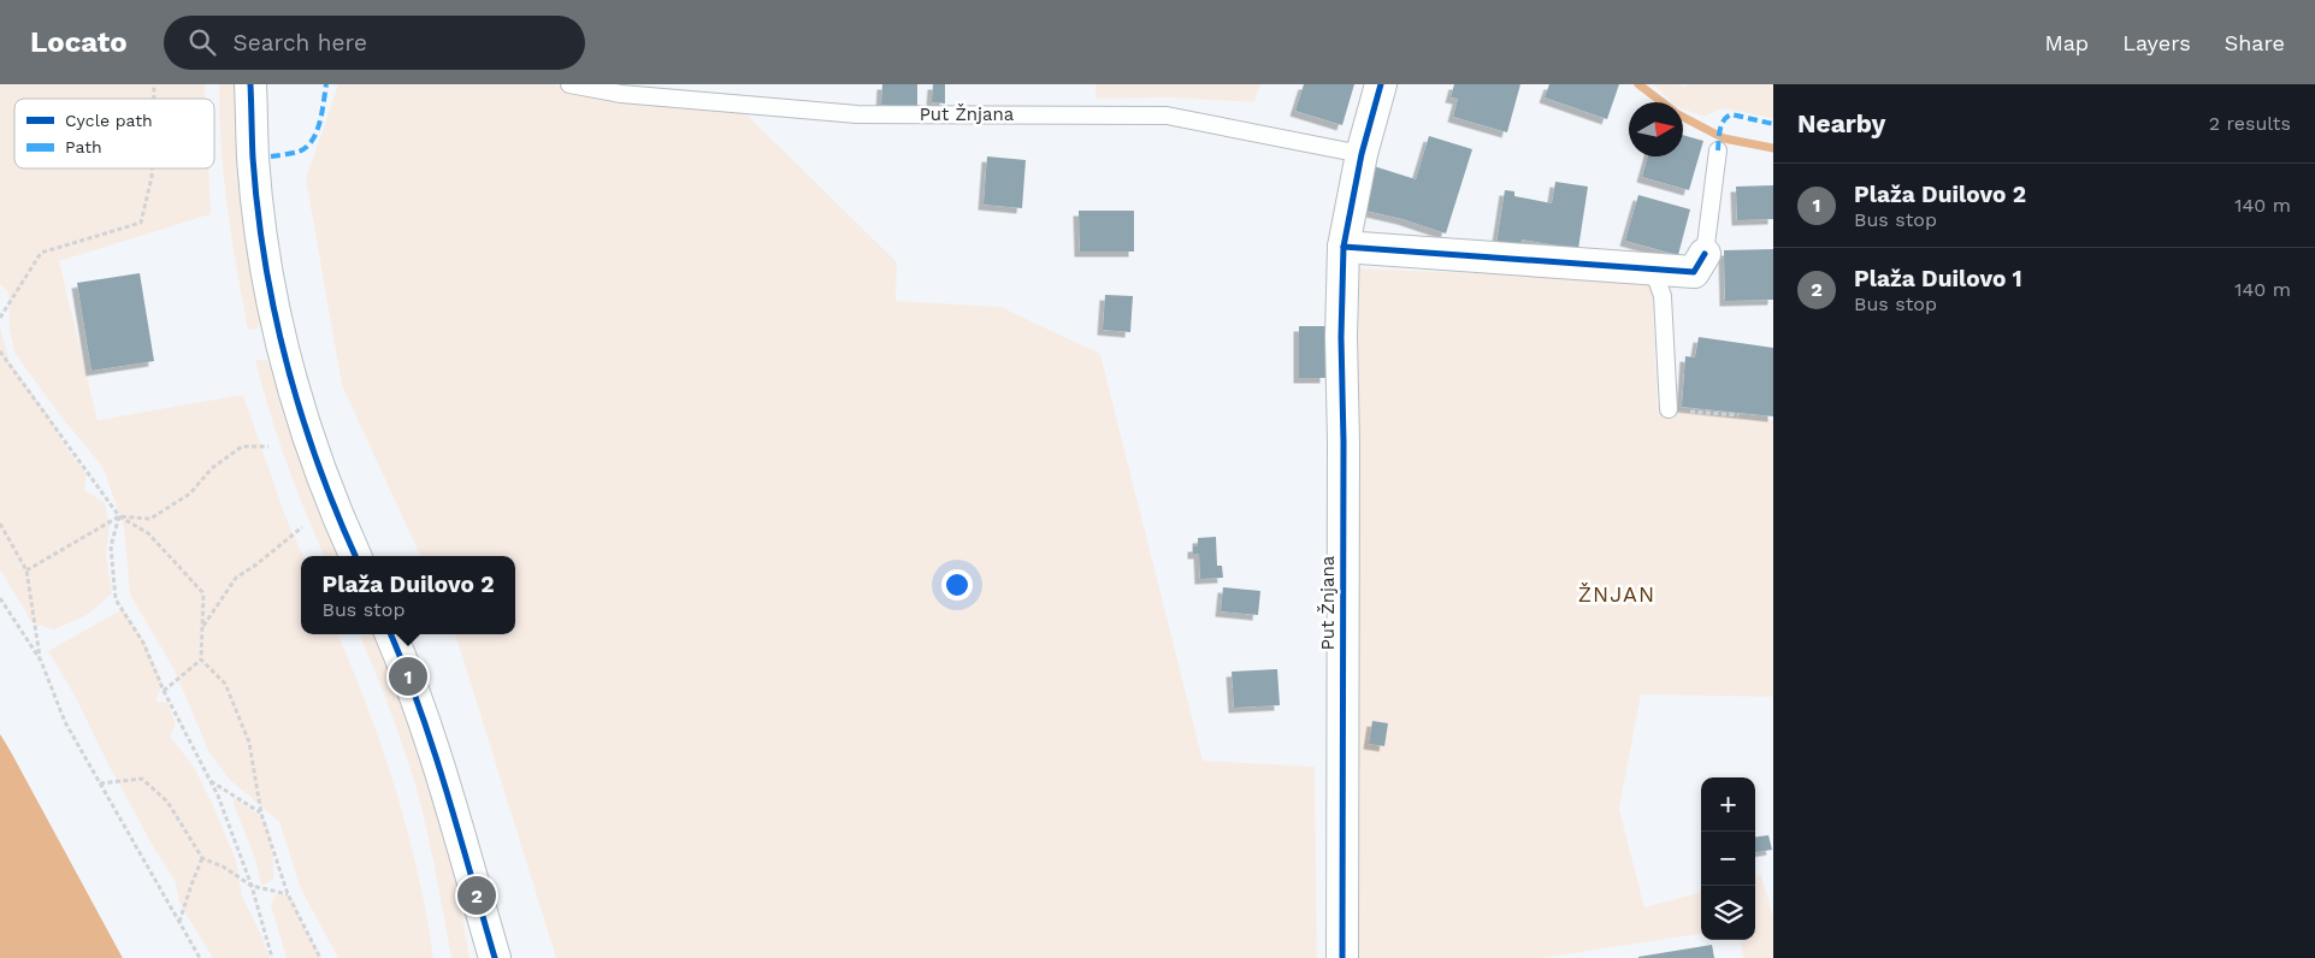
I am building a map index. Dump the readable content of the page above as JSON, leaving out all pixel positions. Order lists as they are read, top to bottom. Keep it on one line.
{"streets":{"street":["Put Žnjana"]},"districts":["ŽNJAN"],"legend":["Cycle path","Path"],"north":"right","page":{"header":"Locato","search":"Search here","nav":["Map","Layers","Share"],"heading":["Nearby","2 results"],"list":[{"mark":"1","name":"Plaža Duilovo 2","note":"Bus stop","value":"140 m"},{"mark":"2","name":"Plaža Duilovo 1","note":"Bus stop","value":"140 m"}],"popup":["Plaža Duilovo 2","Bus stop"],"pins":["1","2"],"map_buttons":["+","−"]}}
